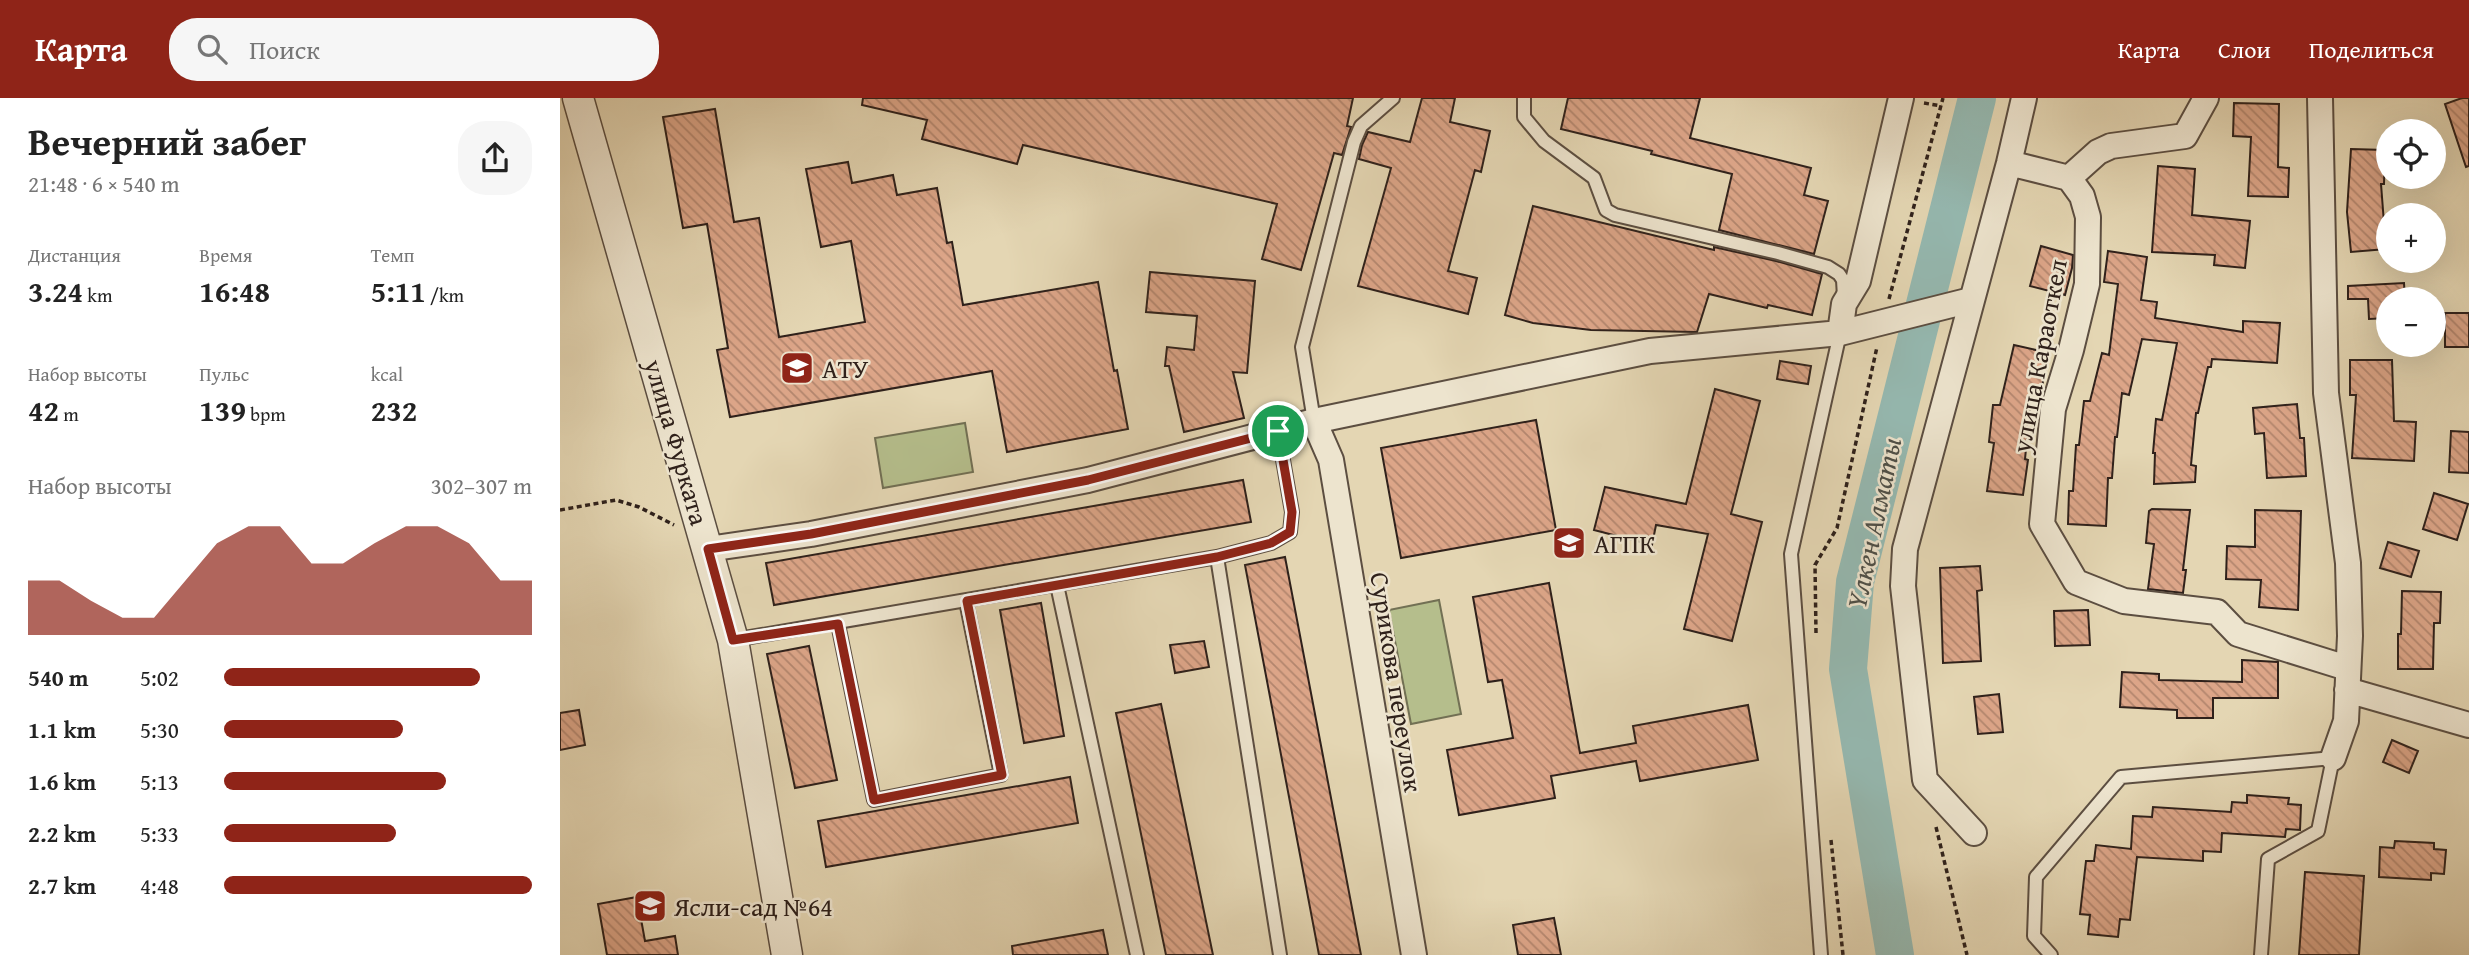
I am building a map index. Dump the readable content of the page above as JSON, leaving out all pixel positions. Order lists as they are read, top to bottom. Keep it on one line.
{"streets":{"street":["улица Караоткел","улица Фурката","Сурикова переулок"]},"water":["Үлкен Алматы"],"places":{"school or university":["АТУ","АГПК","Ясли-сад №64"]},"page":{"header":"Карта","search":"Поиск","nav":["Карта","Слои","Поделиться"],"heading":["Вечерний забег","21:48 · 6 × 540 m"],"map_buttons":["+","−"],"stats":[["Дистанция","3.24 km"],["Время","16:48"],["Темп","5:11 /km"],["Набор высоты","42 m"],["Пульс","139 bpm"],["kcal","232"]],"chart":["Набор высоты","302–307 m"],"list":[{"name":"540 m","note":"5:02"},{"name":"1.1 km","note":"5:30"},{"name":"1.6 km","note":"5:13"},{"name":"2.2 km","note":"5:33"},{"name":"2.7 km","note":"4:48"}]}}
